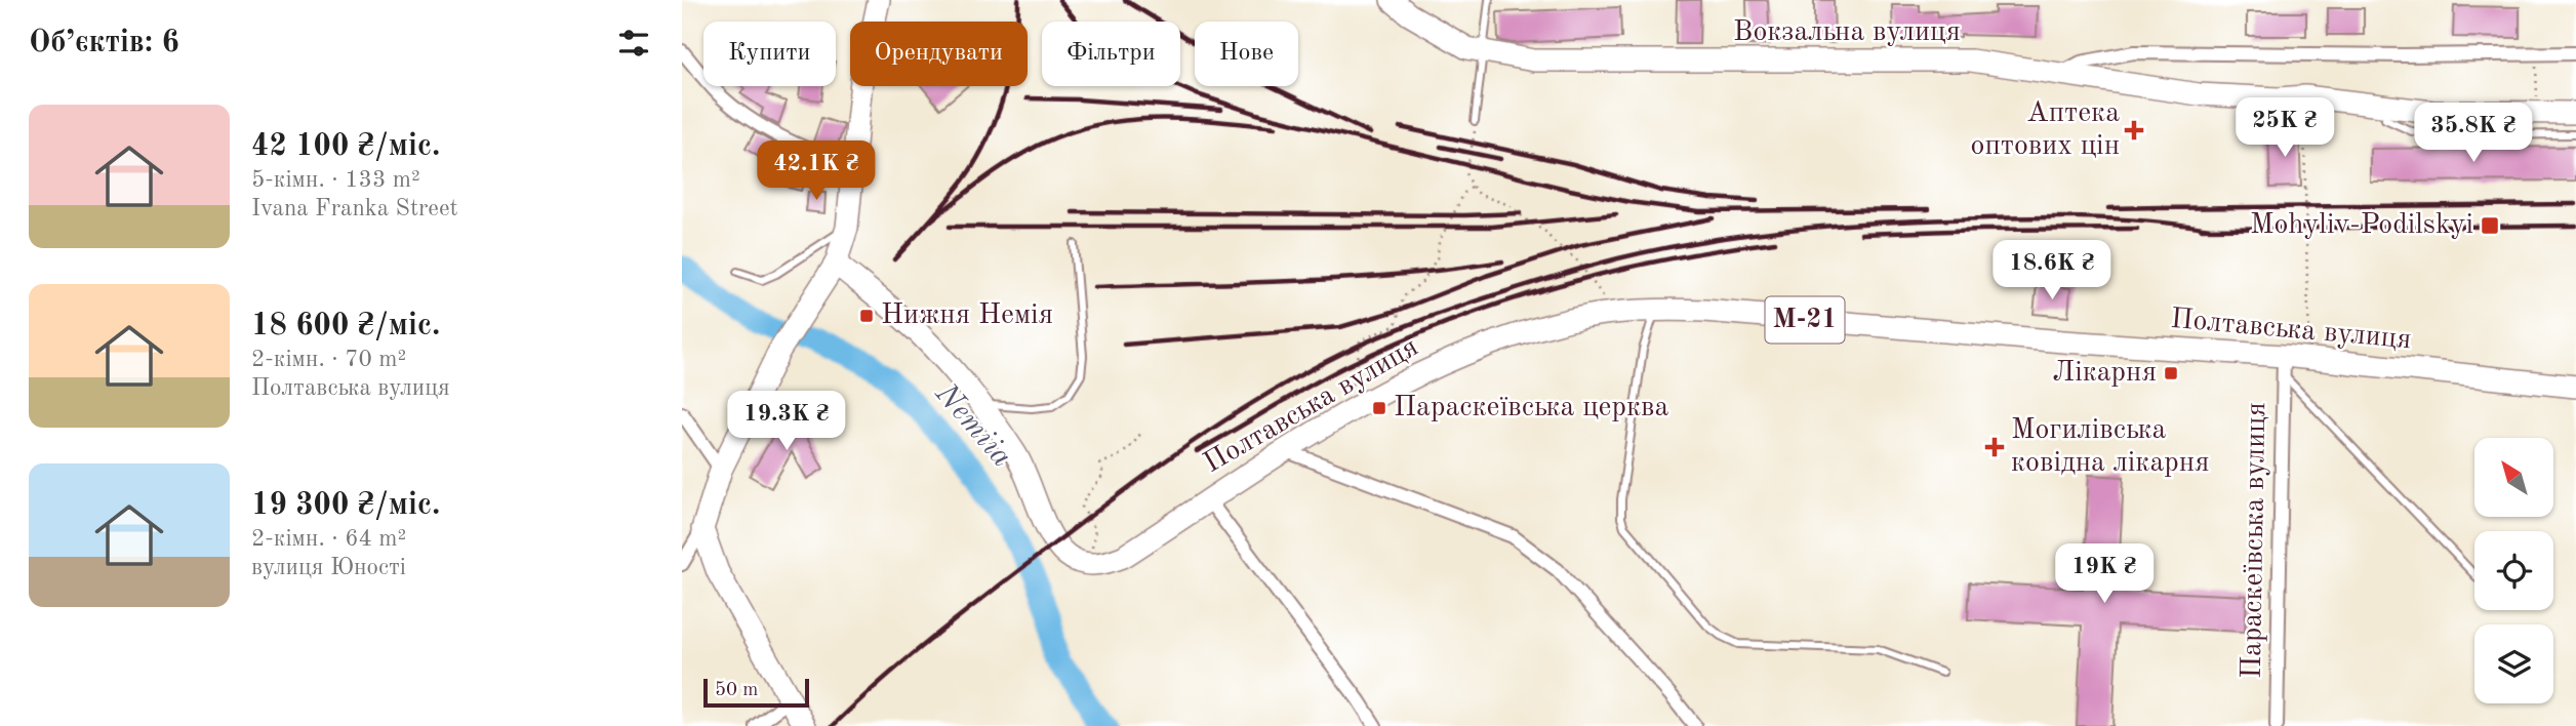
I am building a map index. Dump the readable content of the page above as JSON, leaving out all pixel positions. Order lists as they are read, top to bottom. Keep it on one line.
{"streets":{"main road":["Вокзальна вулиця","М-21","Полтавська вулиця"],"street":["Параскеївська вулиця"]},"crossings":[["Полтавська вулиця","Параскеївська вулиця"]],"water":["Nemiia"],"places":{"health":["Аптека оптових цін","Могилівська ковідна лікарня"],"transit":["Mohyliv-Podilskyi","Нижня Немія","Лікарня","Параскеївська церква"]},"scale_bar":"50 m","north":"top left","page":{"heading":"Об’єктів: 6","chip":["Купити","Орендувати","Фільтри","Нове"],"list":[{"name":"42 100 ₴/міс.","note":"5-кімн. · 133 m² · Ivana Franka Street"},{"name":"18 600 ₴/міс.","note":"2-кімн. · 70 m² · Полтавська вулиця"},{"name":"19 300 ₴/міс.","note":"2-кімн. · 64 m² · вулиця Юності"}],"price":["25K ₴","35.8K ₴","42.1K ₴","18.6K ₴","19.3K ₴","19K ₴"],"scale":"50 m"}}
